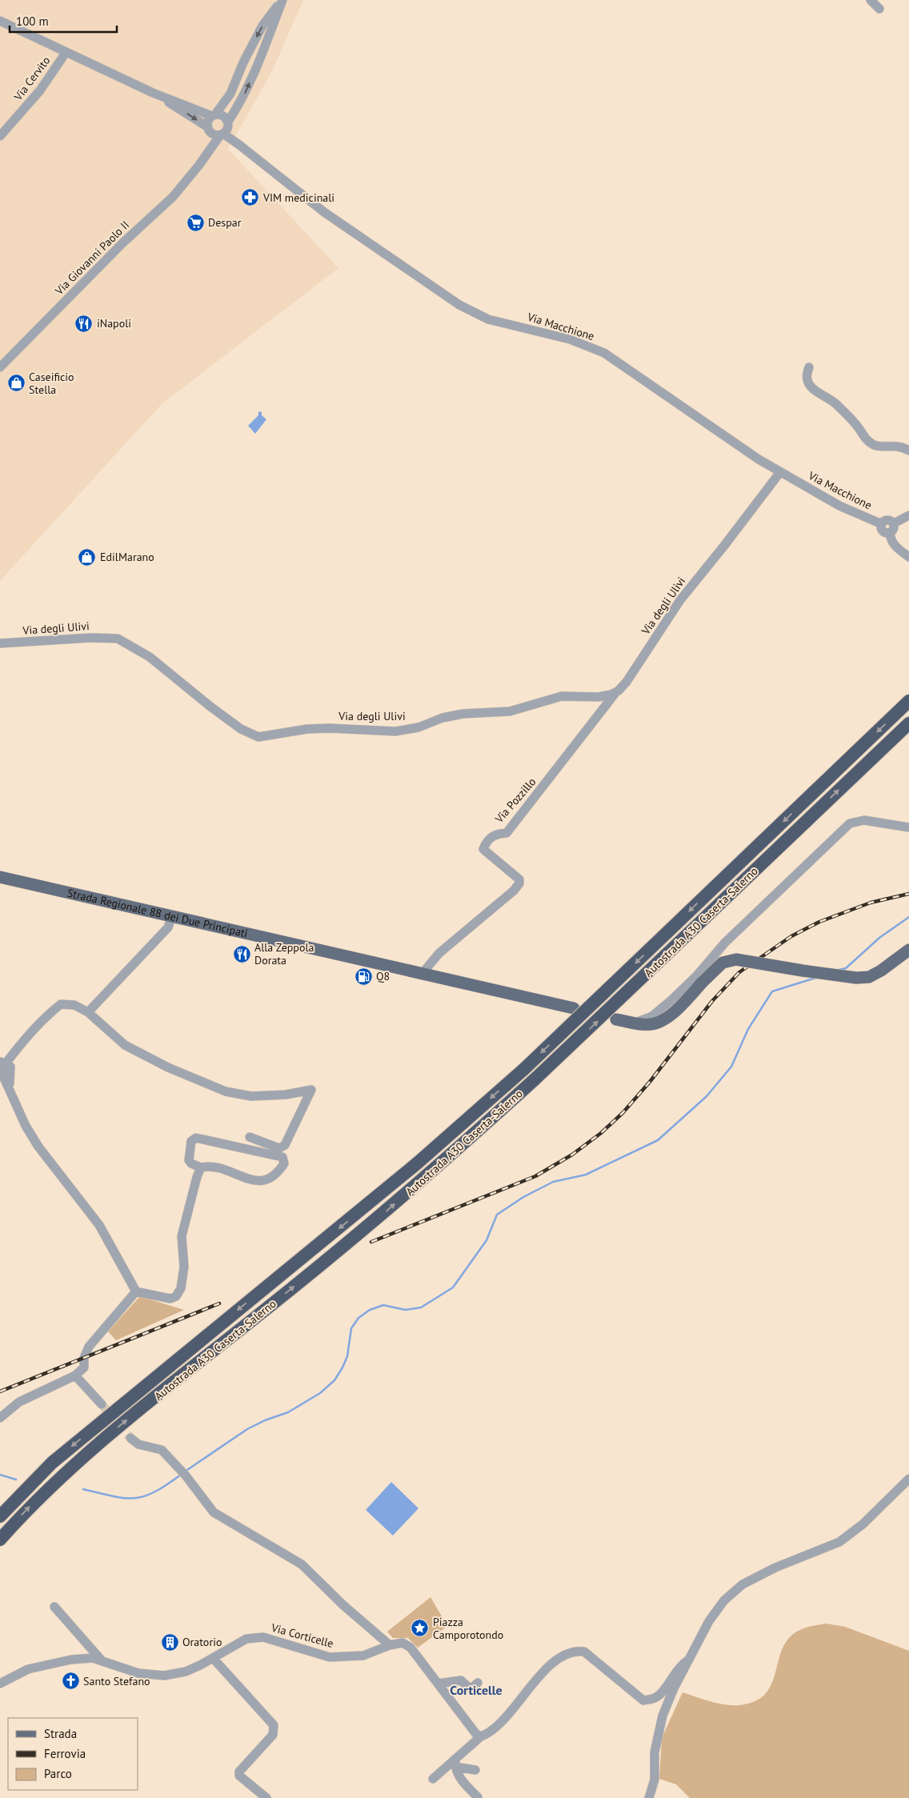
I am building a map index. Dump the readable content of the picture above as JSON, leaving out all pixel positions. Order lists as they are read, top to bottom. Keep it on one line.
{"streets":{"highway":["Autostrada A30 Caserta-Salerno"],"main road":["Strada Regionale 88 dei Due Principati"],"street":["Via Cervito","Via Giovanni Paolo II","Via Macchione","Via degli Ulivi","Via Pozzillo","Via Corticelle"]},"crossings":[["Via Macchione","Via degli Ulivi"],["Via degli Ulivi","Via Pozzillo"],["Via Pozzillo","Strada Regionale 88 dei Due Principati"]],"districts":["Corticelle"],"places":{"pharmacy":["VIM medicinali"],"supermarket":["Despar"],"restaurant":["iNapoli","Alla Zeppola Dorata"],"shop":["Caseificio Stella","EdilMarano"],"fuel station":["Q8"],"place":["Piazza Camporotondo"],"building":["Oratorio"],"church":["Santo Stefano"]},"legend":["Strada","Ferrovia","Parco"],"scale_bar":"100 m"}
